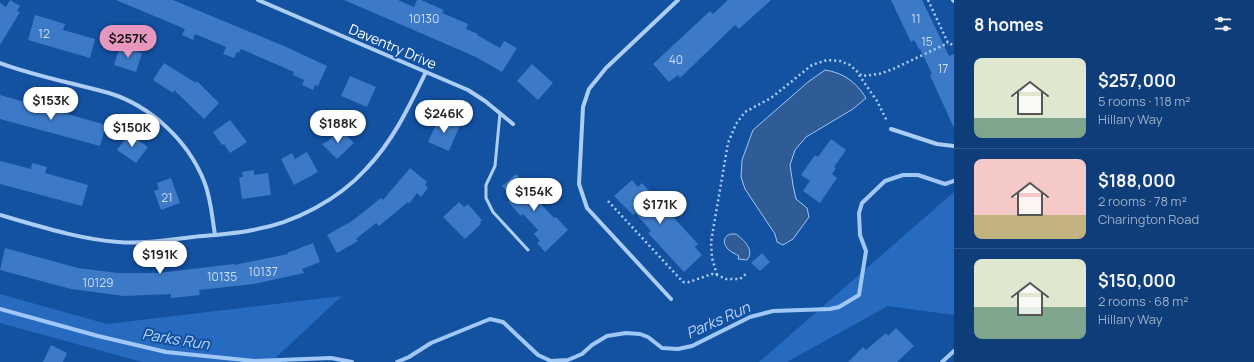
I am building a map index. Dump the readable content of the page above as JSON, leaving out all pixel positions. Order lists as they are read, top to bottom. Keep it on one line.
{"streets":{"street":["Daventry Drive"]},"water":["Parks Run"],"house_numbers":["10130","11","12","15","40","17","21","10137","10135","10129"],"page":{"heading":"8 homes","price":["$257K","$153K","$246K","$188K","$150K","$154K","$171K","$191K"],"list":[{"name":"$257,000","note":"5 rooms · 118 m² · Hillary Way"},{"name":"$188,000","note":"2 rooms · 78 m² · Charington Road"},{"name":"$150,000","note":"2 rooms · 68 m² · Hillary Way"}]}}
